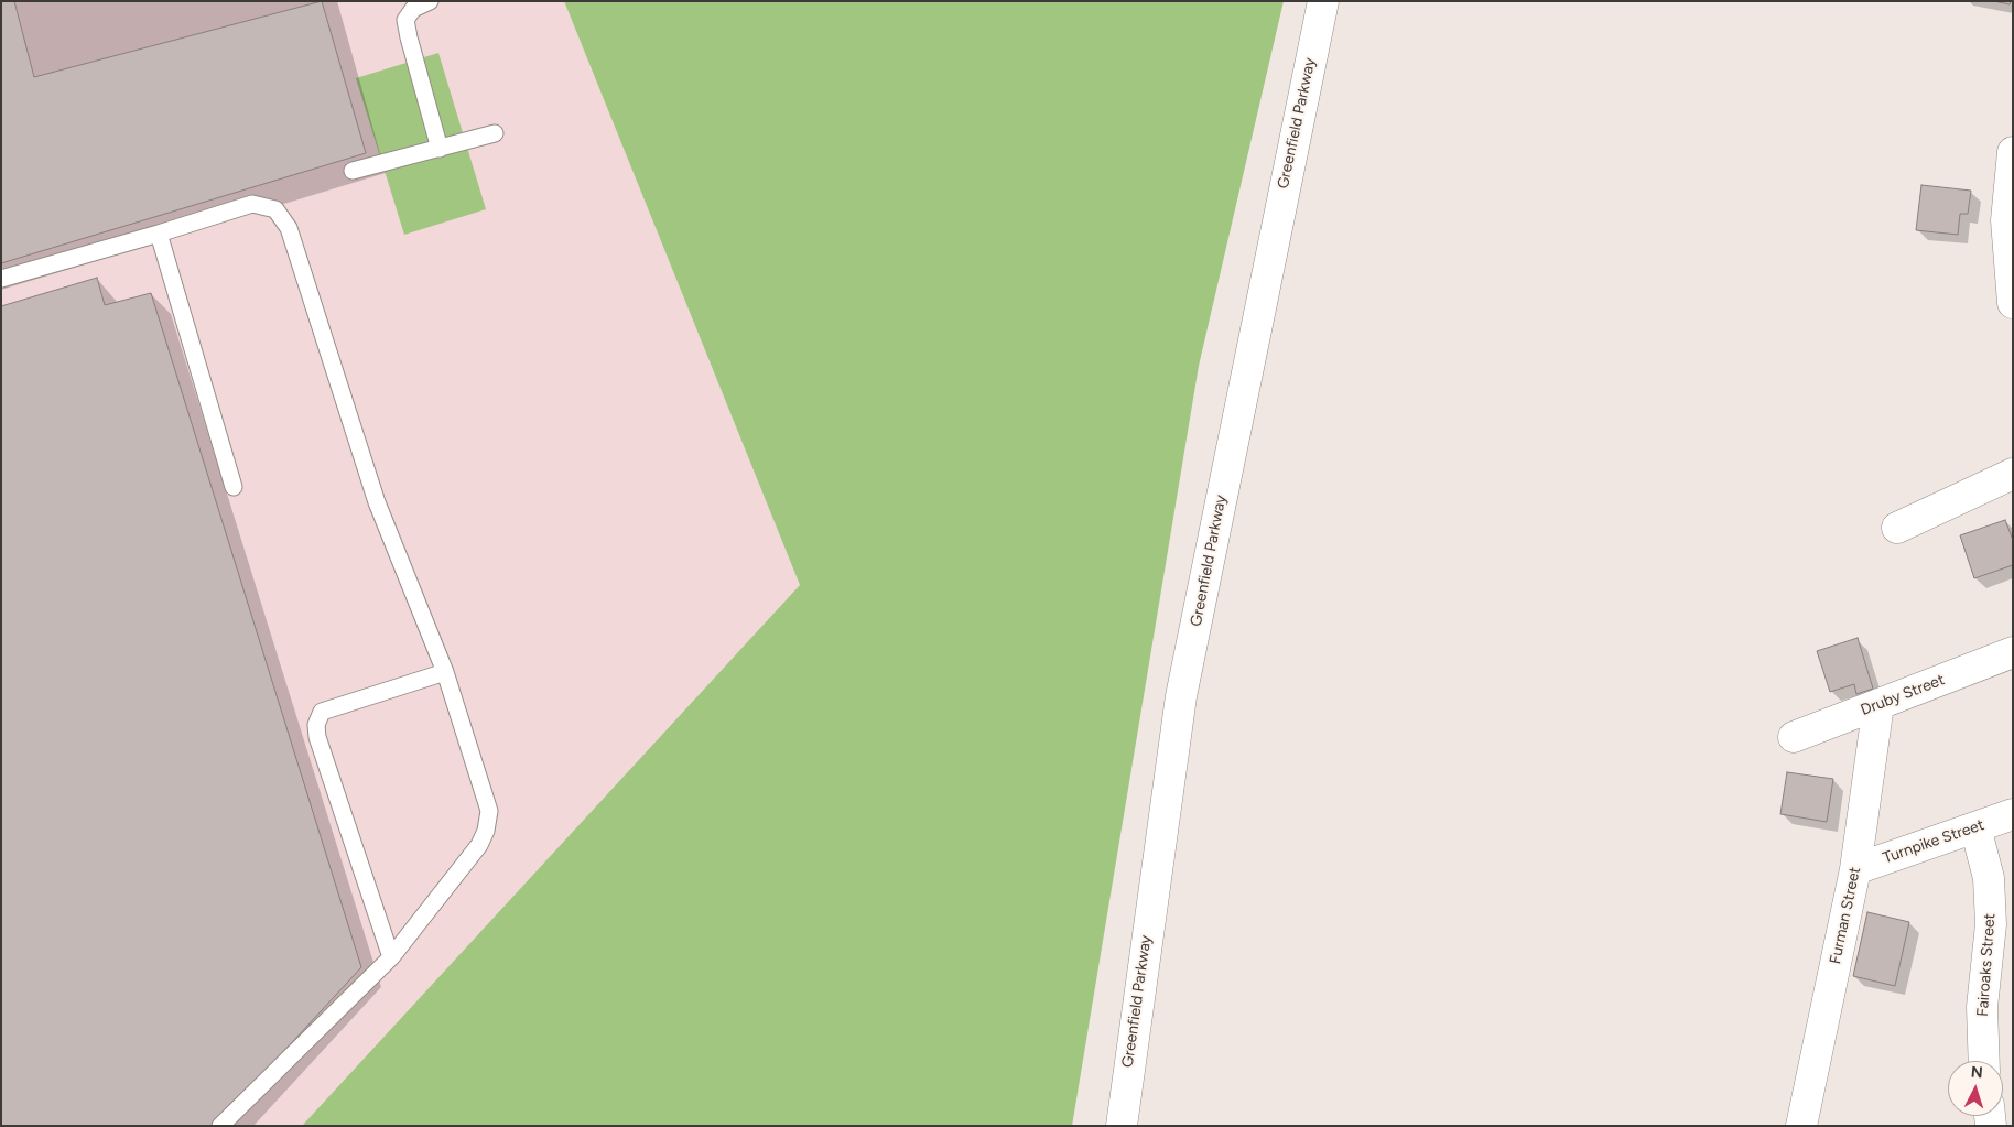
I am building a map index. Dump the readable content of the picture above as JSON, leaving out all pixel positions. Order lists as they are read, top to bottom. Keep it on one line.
{"streets":{"street":["Greenfield Parkway","Druby Street","Turnpike Street","Furman Street","Fairoaks Street"]},"crossings":[["Druby Street","Furman Street"],["Turnpike Street","Furman Street"],["Turnpike Street","Fairoaks Street"]],"north":"top"}
